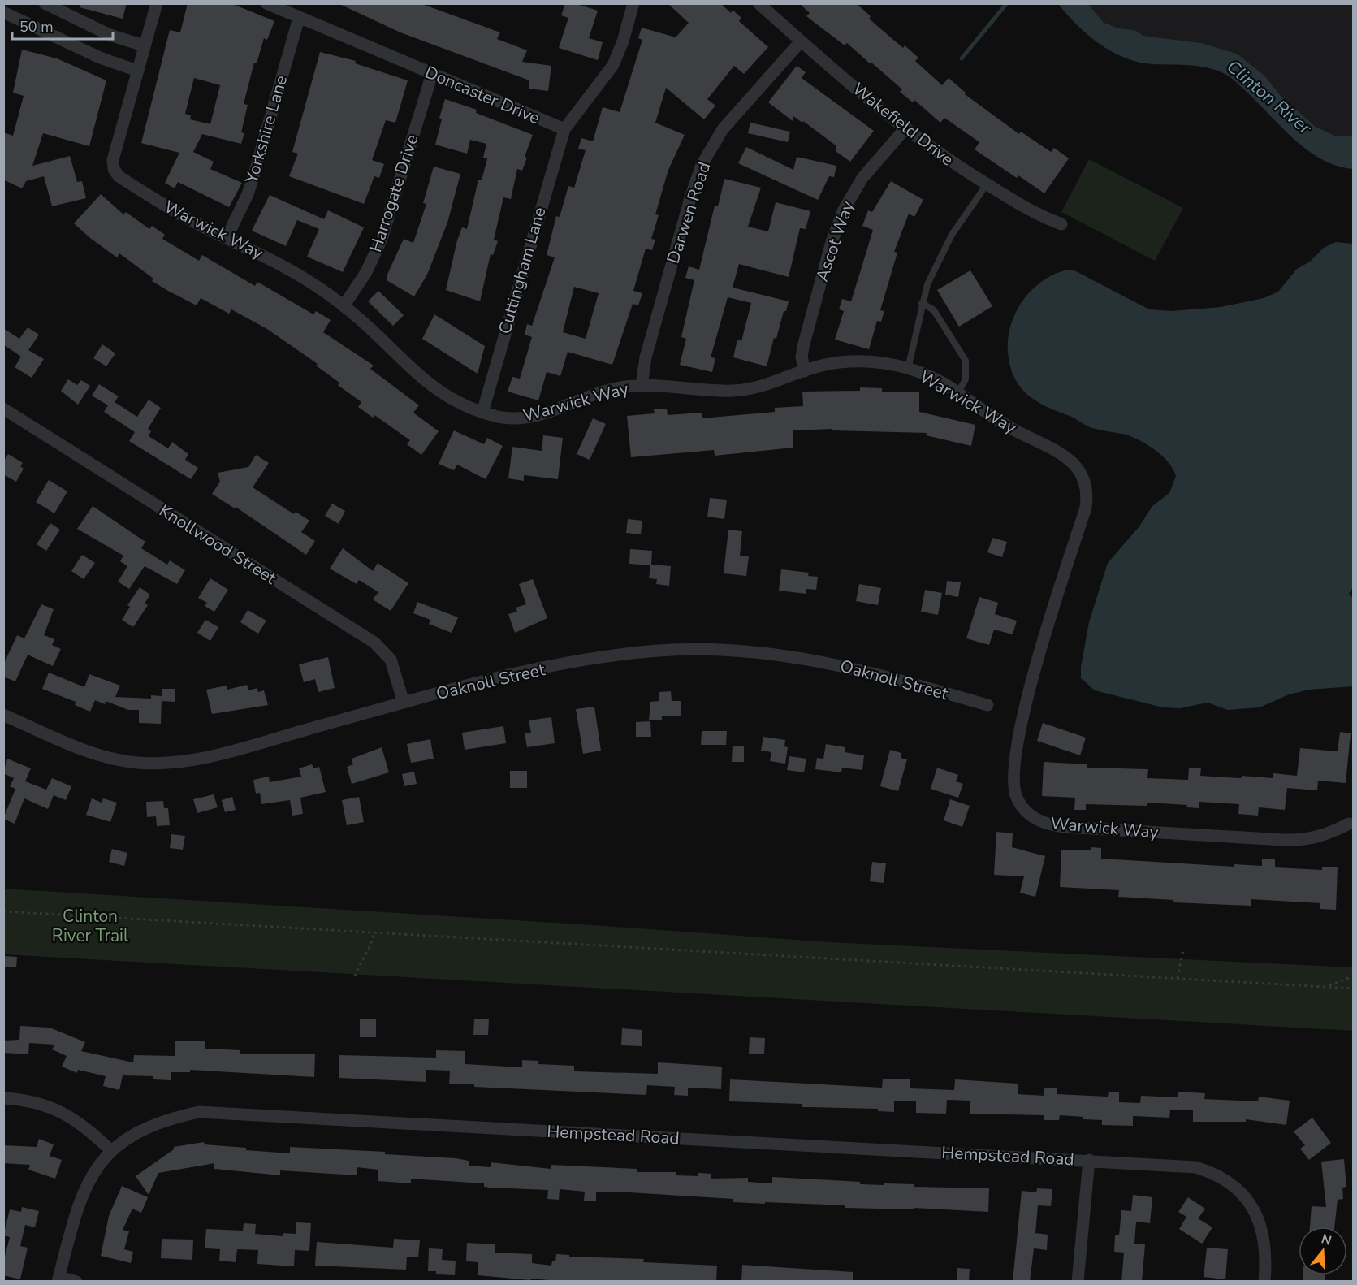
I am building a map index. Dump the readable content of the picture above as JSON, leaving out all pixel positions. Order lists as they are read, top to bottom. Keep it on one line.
{"streets":{"street":["Doncaster Drive","Wakefield Drive","Yorkshire Lane","Harrogate Drive","Darwen Road","Warwick Way","Ascot Way","Cuttingham Lane","Knollwood Street","Oaknoll Street","Hempstead Road"]},"crossings":[["Doncaster Drive","Yorkshire Lane"],["Doncaster Drive","Harrogate Drive"],["Doncaster Drive","Cuttingham Lane"],["Wakefield Drive","Darwen Road"],["Wakefield Drive","Ascot Way"],["Yorkshire Lane","Warwick Way"],["Harrogate Drive","Warwick Way"],["Darwen Road","Warwick Way"],["Warwick Way","Ascot Way"],["Warwick Way","Cuttingham Lane"],["Knollwood Street","Oaknoll Street"]],"water":["Clinton River"],"parks":["Clinton River Trail"],"scale_bar":"50 m","north":"top"}
